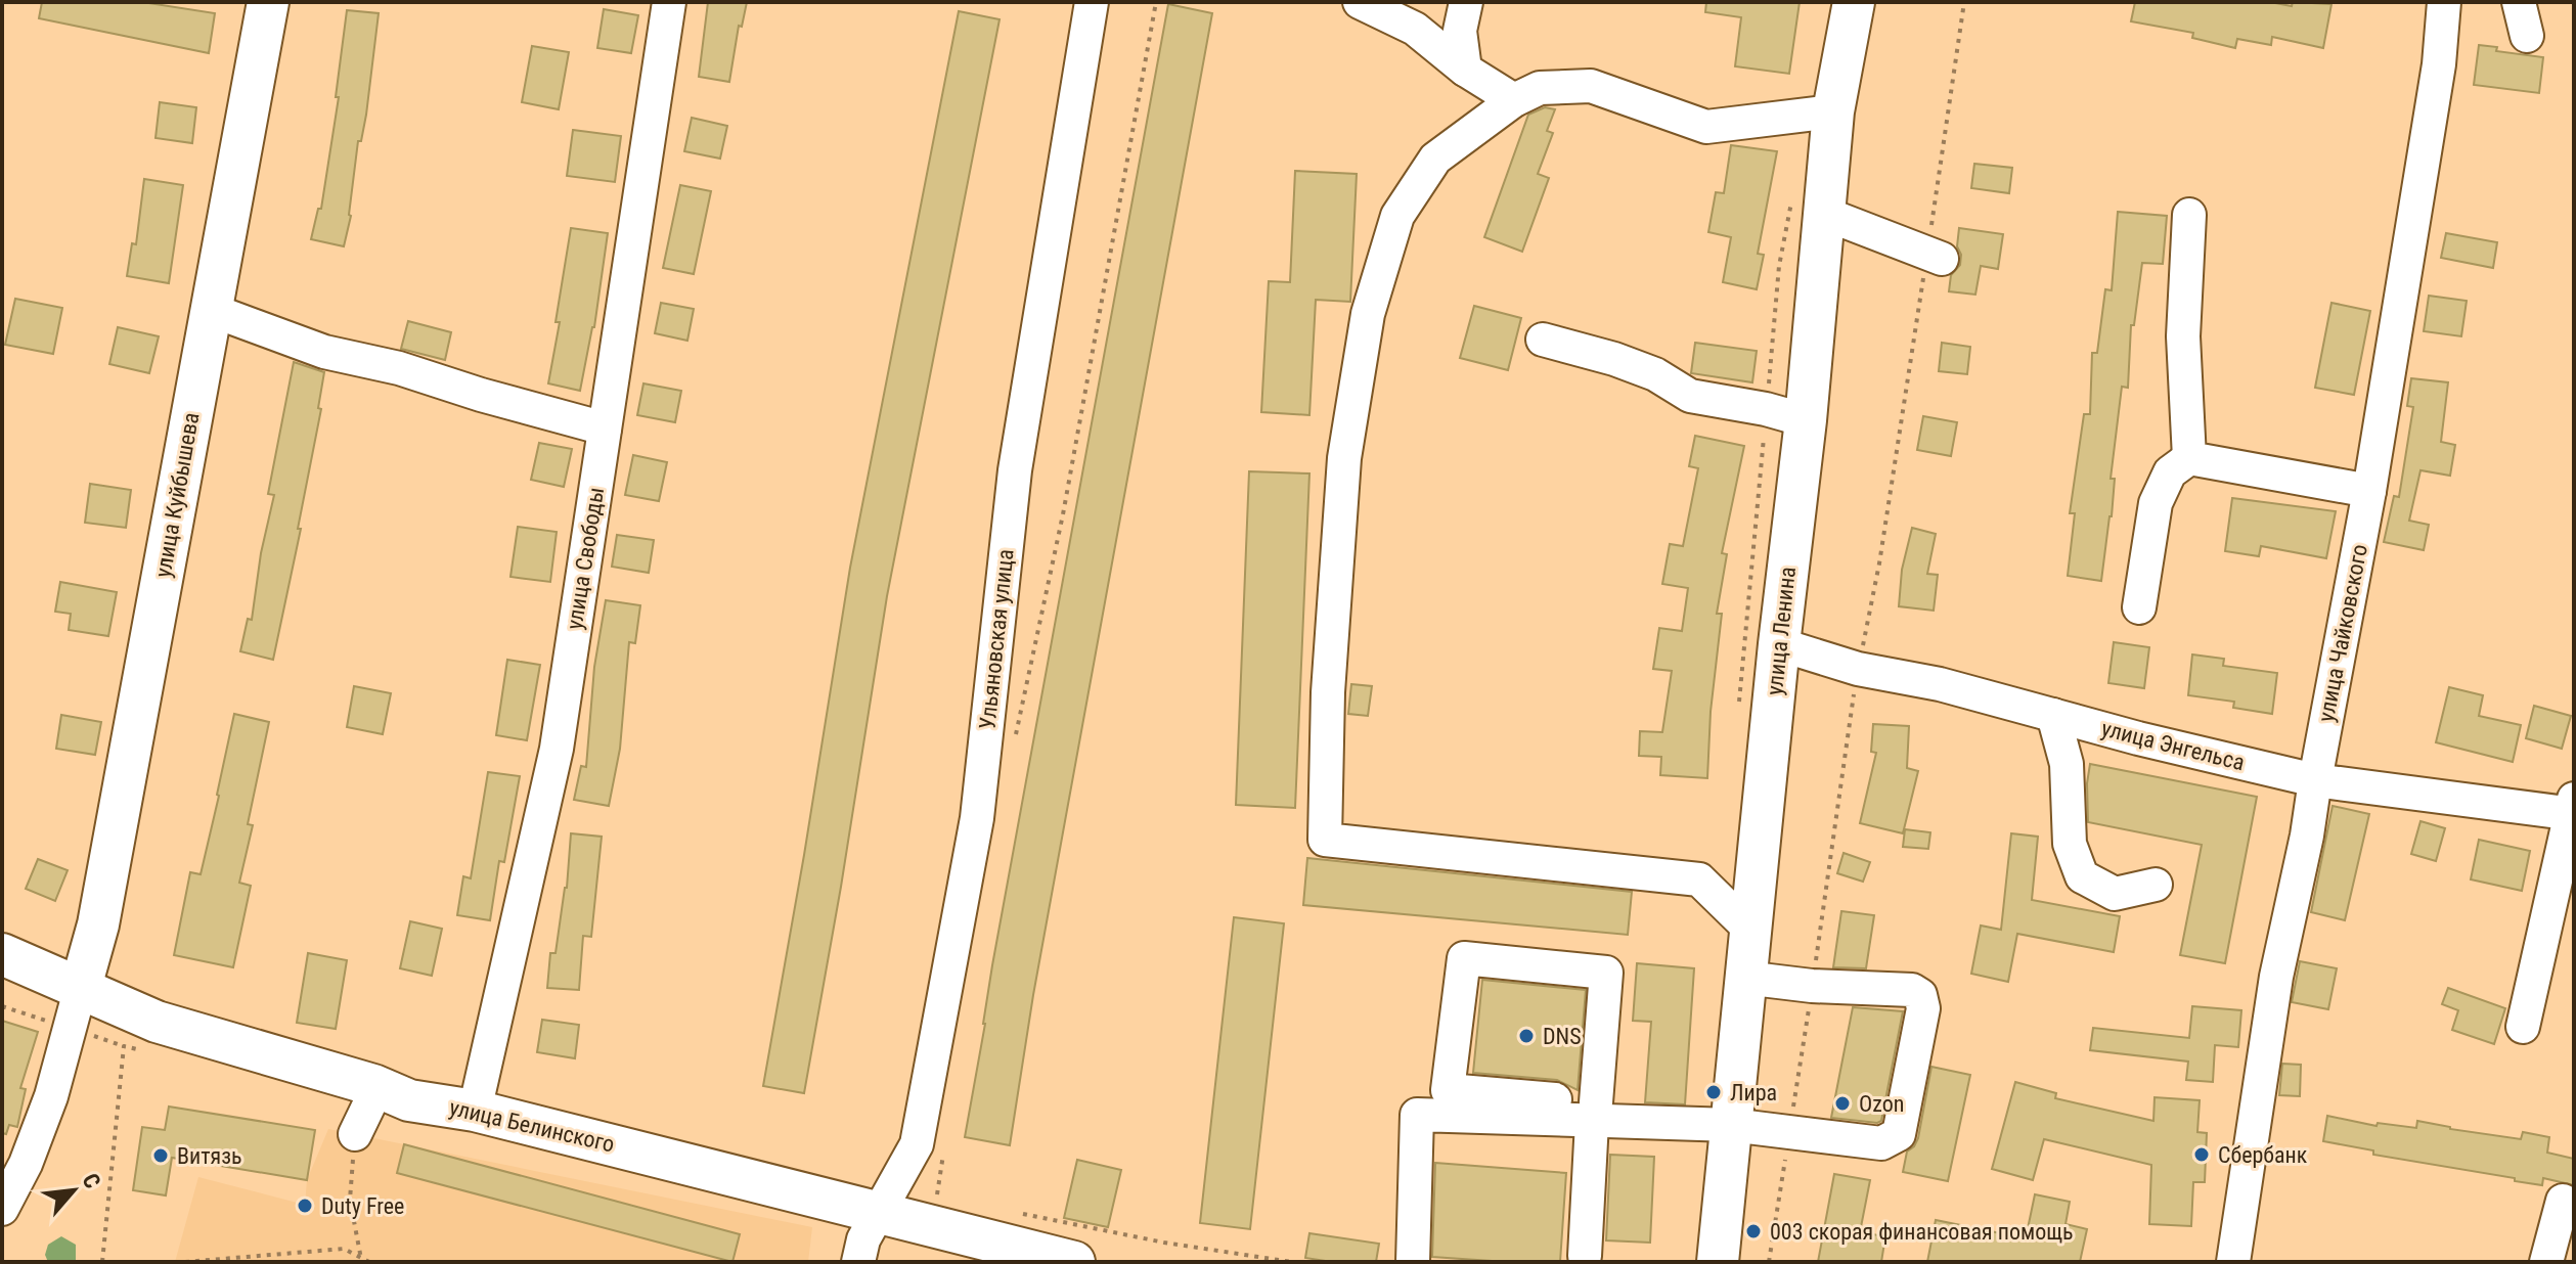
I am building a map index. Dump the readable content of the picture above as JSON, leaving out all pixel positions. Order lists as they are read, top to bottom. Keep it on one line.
{"streets":{"main road":["улица Куйбышева","улица Ленина","улица Белинского"],"street":["улица Свободы","улица Чайковского","Ульяновская улица","улица Энгельса"]},"crossings":[["улица Куйбышева","улица Белинского"],["улица Свободы","улица Белинского"],["улица Ленина","улица Энгельса"],["улица Чайковского","улица Энгельса"],["Ульяновская улица","улица Белинского"]],"places":["DNS","Лира","Ozon","Сбербанк","Витязь","Duty Free","003 скорая финансовая помощь"],"north":"top right"}
